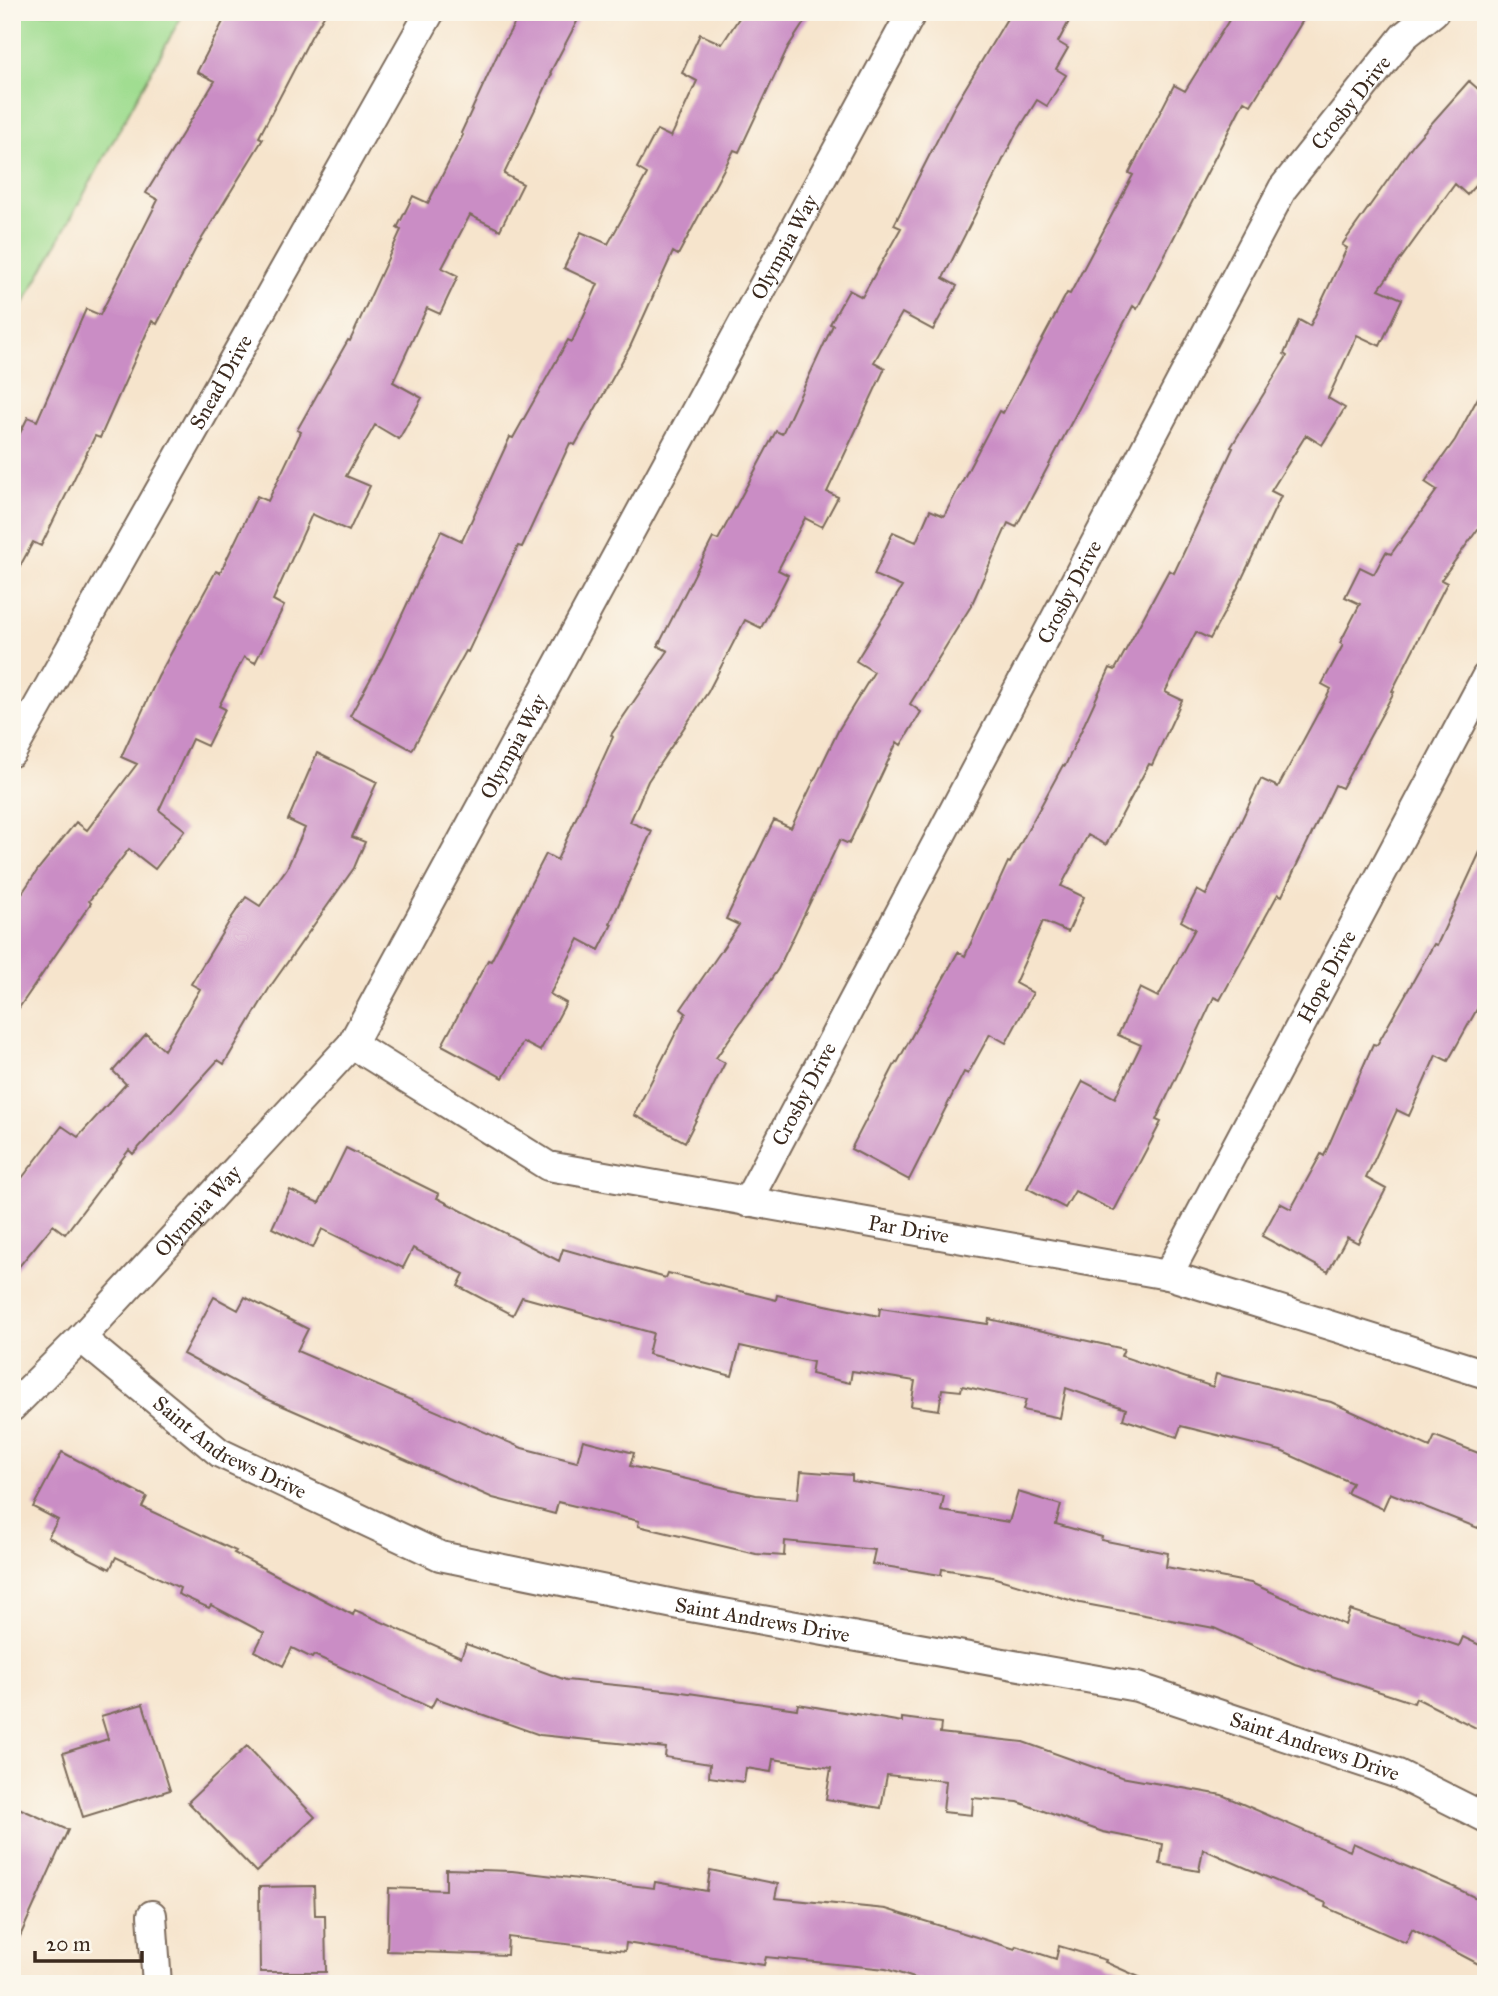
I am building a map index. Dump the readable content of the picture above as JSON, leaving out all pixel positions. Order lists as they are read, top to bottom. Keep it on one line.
{"streets":{"street":["Crosby Drive","Olympia Way","Snead Drive","Hope Drive","Par Drive","Saint Andrews Drive"]},"crossings":[["Crosby Drive","Par Drive"],["Olympia Way","Par Drive"],["Olympia Way","Saint Andrews Drive"],["Hope Drive","Par Drive"]],"scale_bar":"20 m"}
